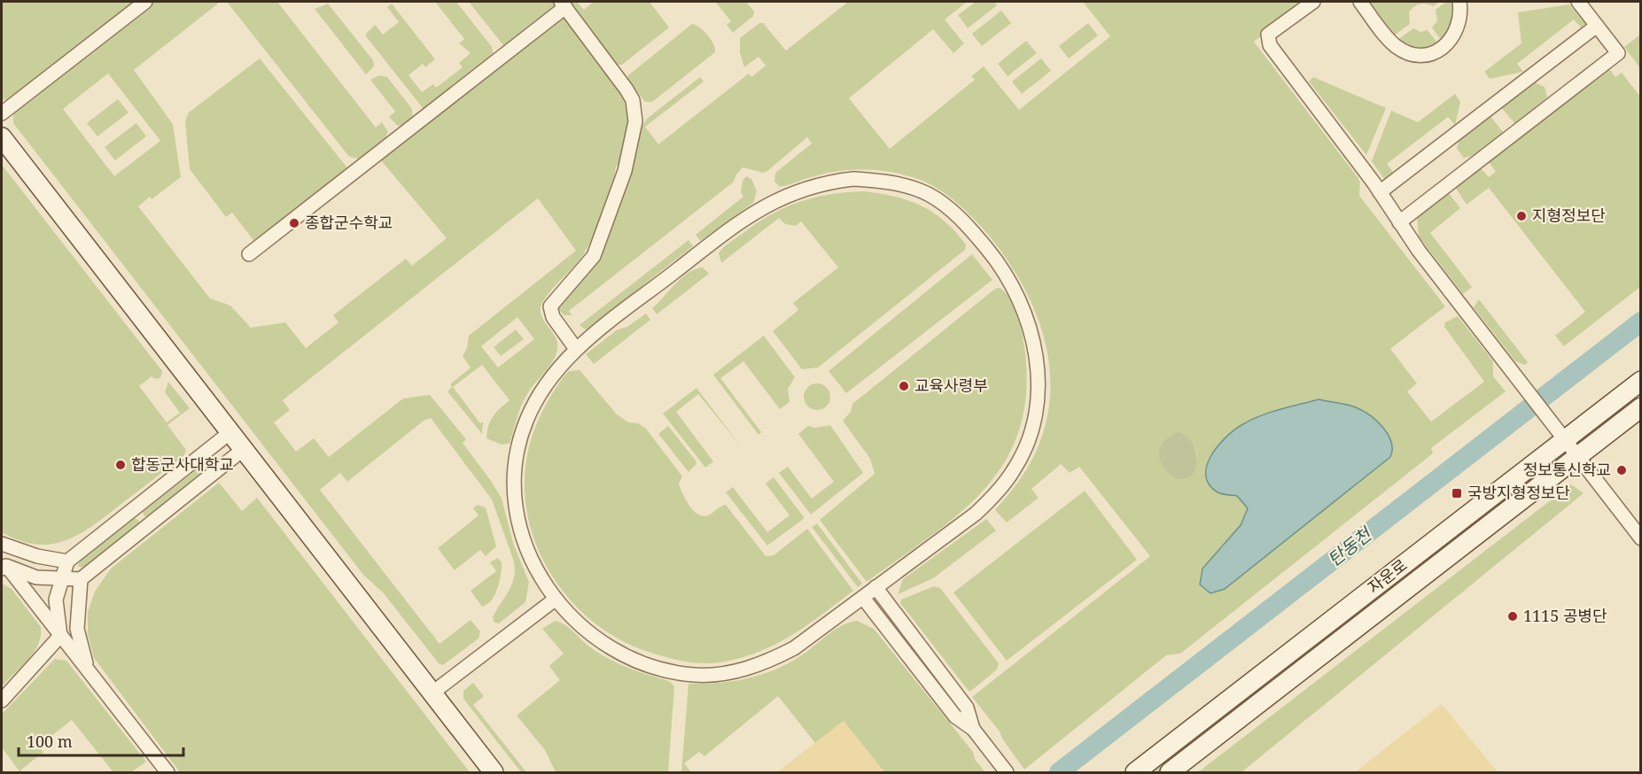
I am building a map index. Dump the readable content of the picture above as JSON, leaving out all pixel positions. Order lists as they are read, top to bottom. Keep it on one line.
{"streets":{"street":["자운로"]},"water":["탄동천"],"places":{"other":["지형정보단","종합군수학교","교육사령부","합동군사대학교","정보통신학교","1115 공병단"],"transit":["국방지형정보단"]},"scale_bar":"100 m"}
